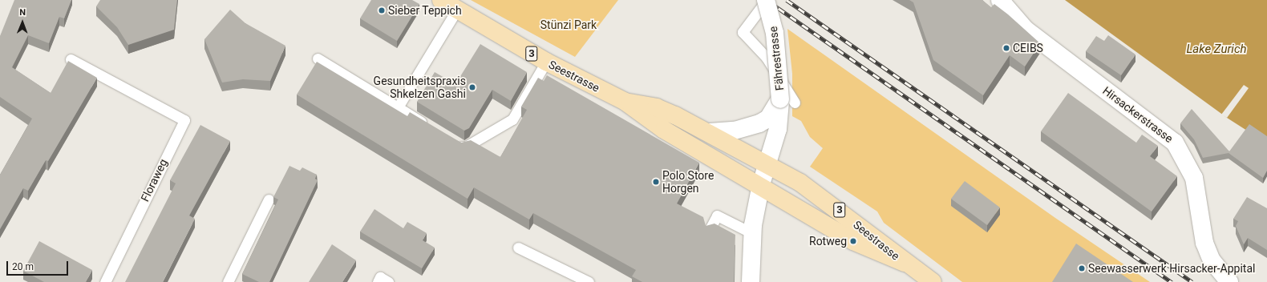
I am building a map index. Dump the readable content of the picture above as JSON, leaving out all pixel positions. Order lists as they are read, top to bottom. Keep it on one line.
{"streets":{"main road":["3","Seestrasse"],"street":["Fährestrasse","Hirsackerstrasse"],"lane":["Floraweg"]},"crossings":[["Fährestrasse","Seestrasse"]],"water":["Lake Zurich"],"parks":["Stünzi Park"],"places":["Sieber Teppich","CEIBS","Gesundheitspraxis Shkelzen Gashi","Polo Store Horgen","Rotweg","Seewasserwerk Hirsacker-Appital"],"scale_bar":"20 m","north":"top"}
